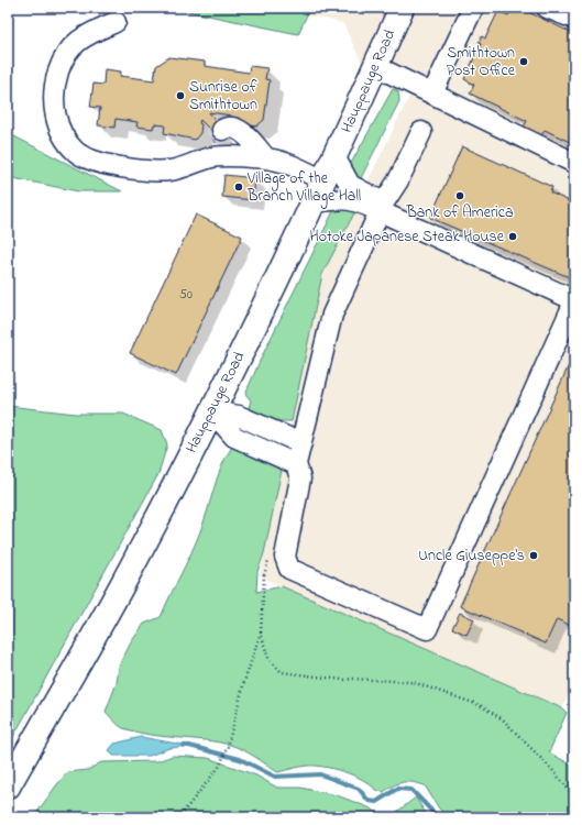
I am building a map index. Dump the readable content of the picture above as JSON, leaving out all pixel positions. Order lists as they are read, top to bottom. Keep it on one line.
{"streets":{"main road":["Hauppauge Road"]},"places":["Smithtown Post Office","Sunrise of Smithtown","Village of the Branch Village Hall","Bank of America","Hotoke Japanese Steak House","Uncle Giuseppe's"],"house_numbers":["50"]}
